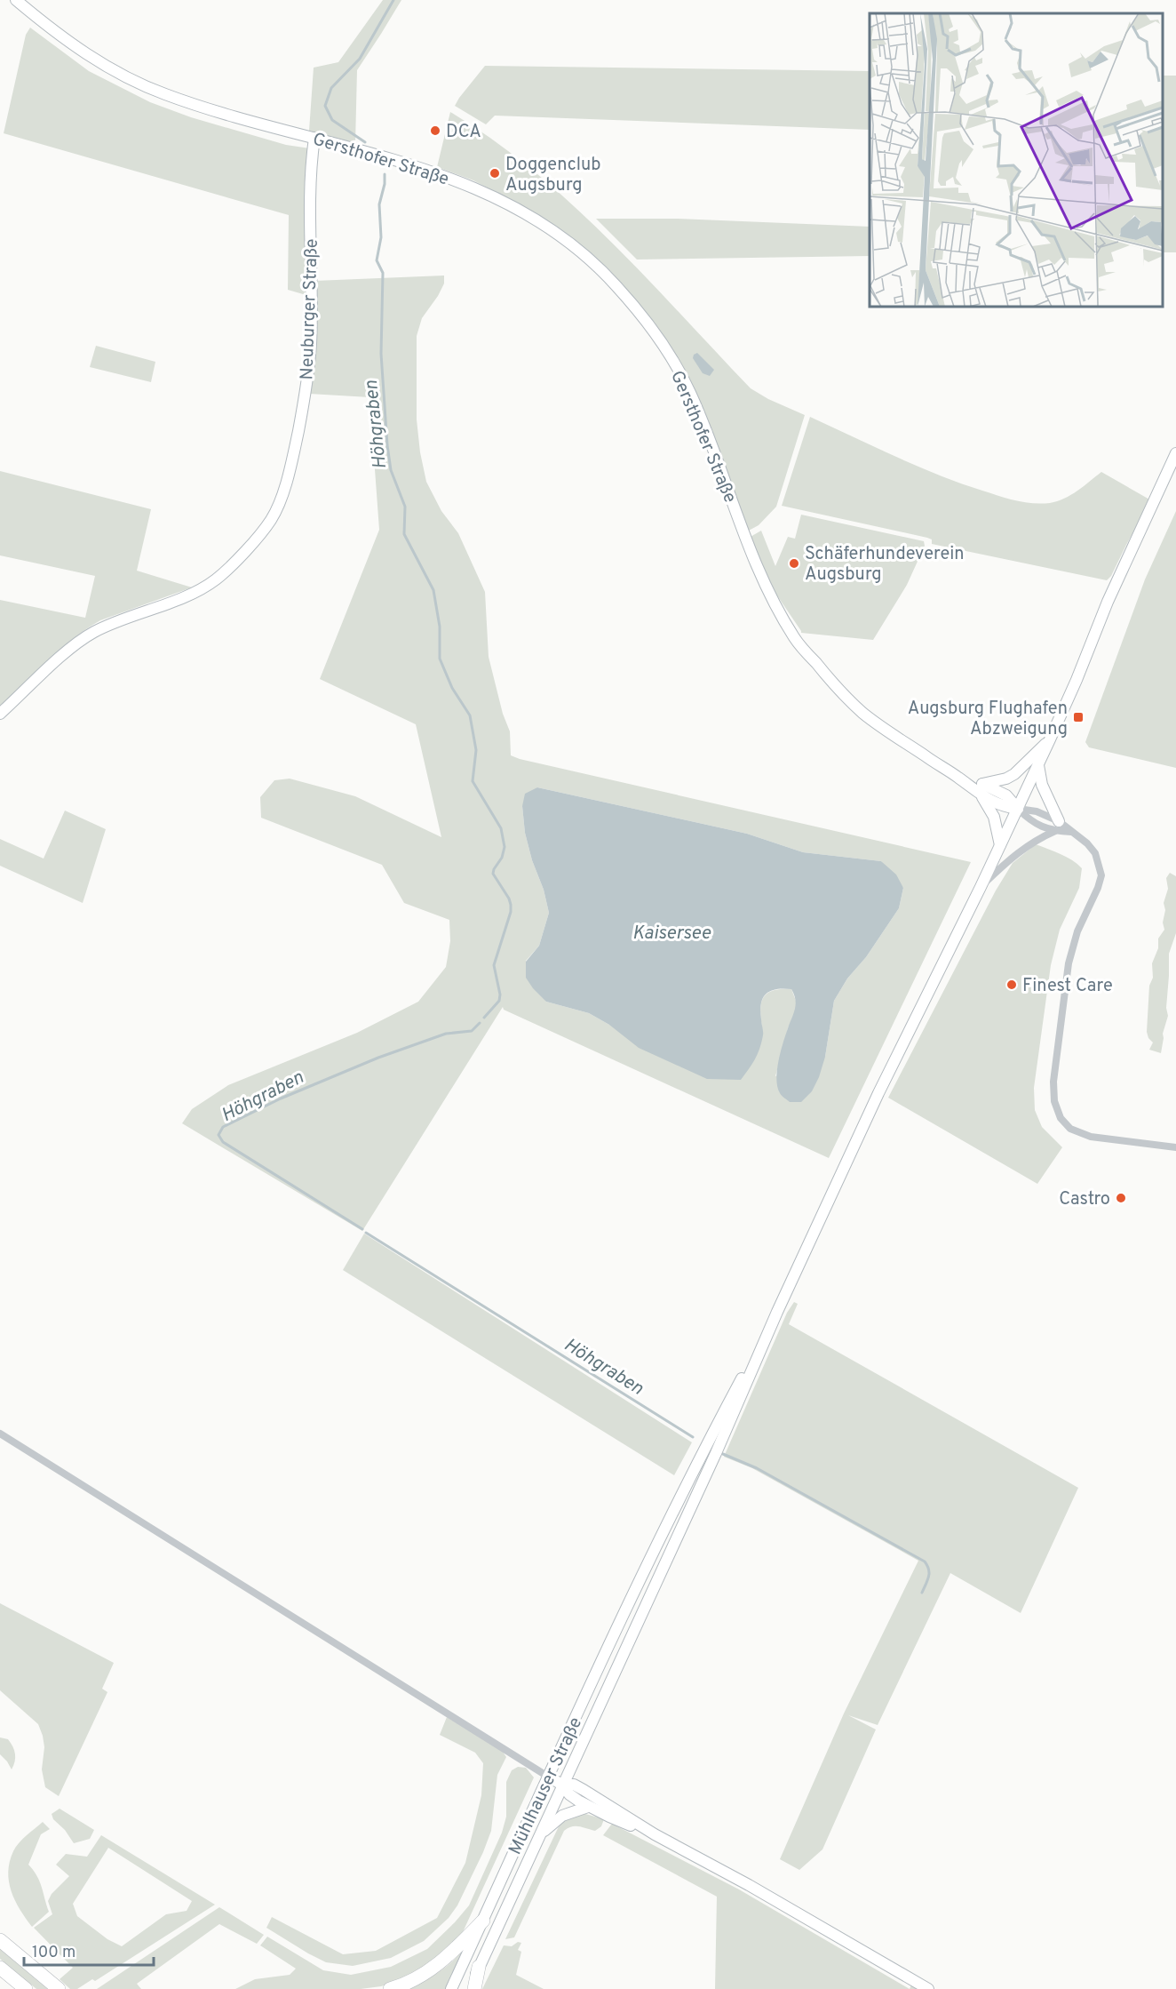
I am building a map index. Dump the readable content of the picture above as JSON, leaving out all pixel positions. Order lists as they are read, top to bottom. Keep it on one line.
{"streets":{"main road":["Gersthofer Straße","Neuburger Straße","Mühlhauser Straße"]},"crossings":[["Gersthofer Straße","Neuburger Straße"]],"water":["Höhgraben","Kaisersee"],"places":{"other":["DCA","Doggenclub Augsburg","Schäferhundeverein Augsburg","Finest Care","Castro"],"transit":["Augsburg Flughafen Abzweigung"]},"scale_bar":"100 m"}
